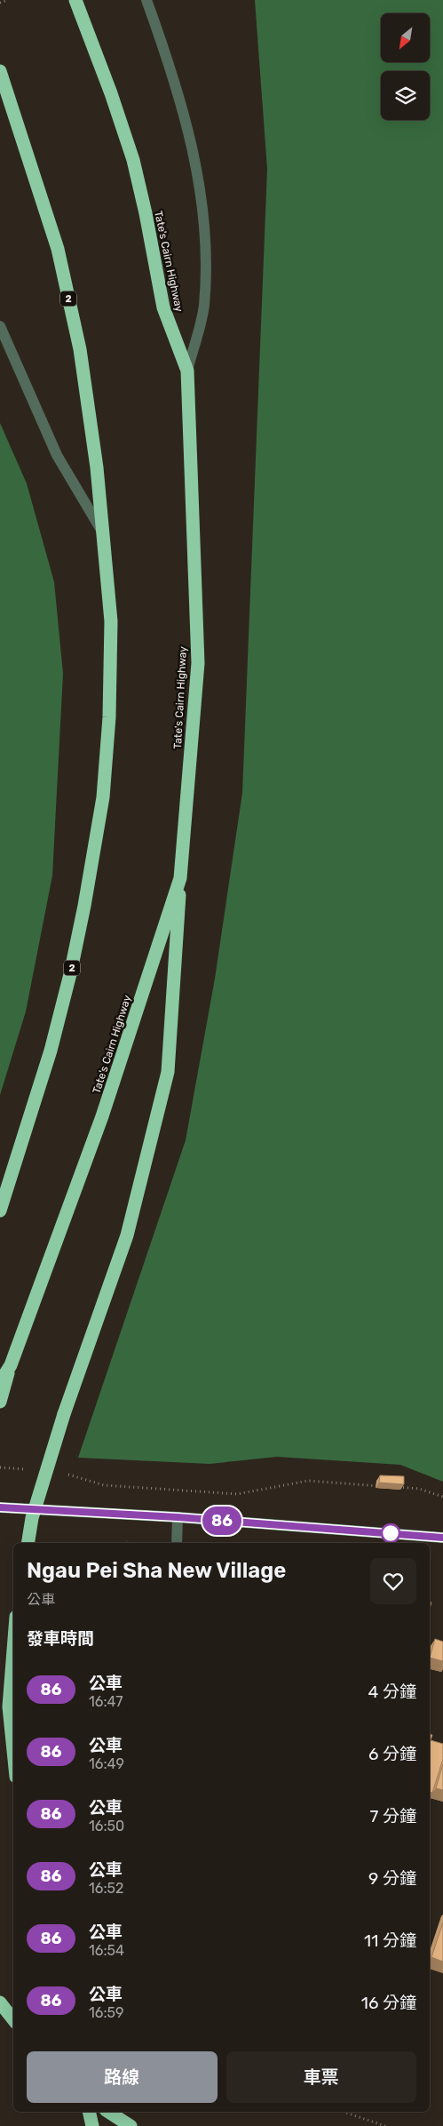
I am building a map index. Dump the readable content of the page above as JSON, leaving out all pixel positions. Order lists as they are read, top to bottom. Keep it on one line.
{"streets":{"highway":["Tate's Cairn Highway","2"]},"lines":["bus line 86"],"north":"bottom left","page":{"on_map":"86","heading":[["Ngau Pei Sha New Village","公車"],"發車時間"],"list":[{"mark":"86","name":"公車","note":"16:47","value":"4 分鐘"},{"mark":"86","name":"公車","note":"16:49","value":"6 分鐘"},{"mark":"86","name":"公車","note":"16:50","value":"7 分鐘"},{"mark":"86","name":"公車","note":"16:52","value":"9 分鐘"},{"mark":"86","name":"公車","note":"16:54","value":"11 分鐘"},{"mark":"86","name":"公車","note":"16:59","value":"16 分鐘"}],"buttons":["路線","車票"]}}
